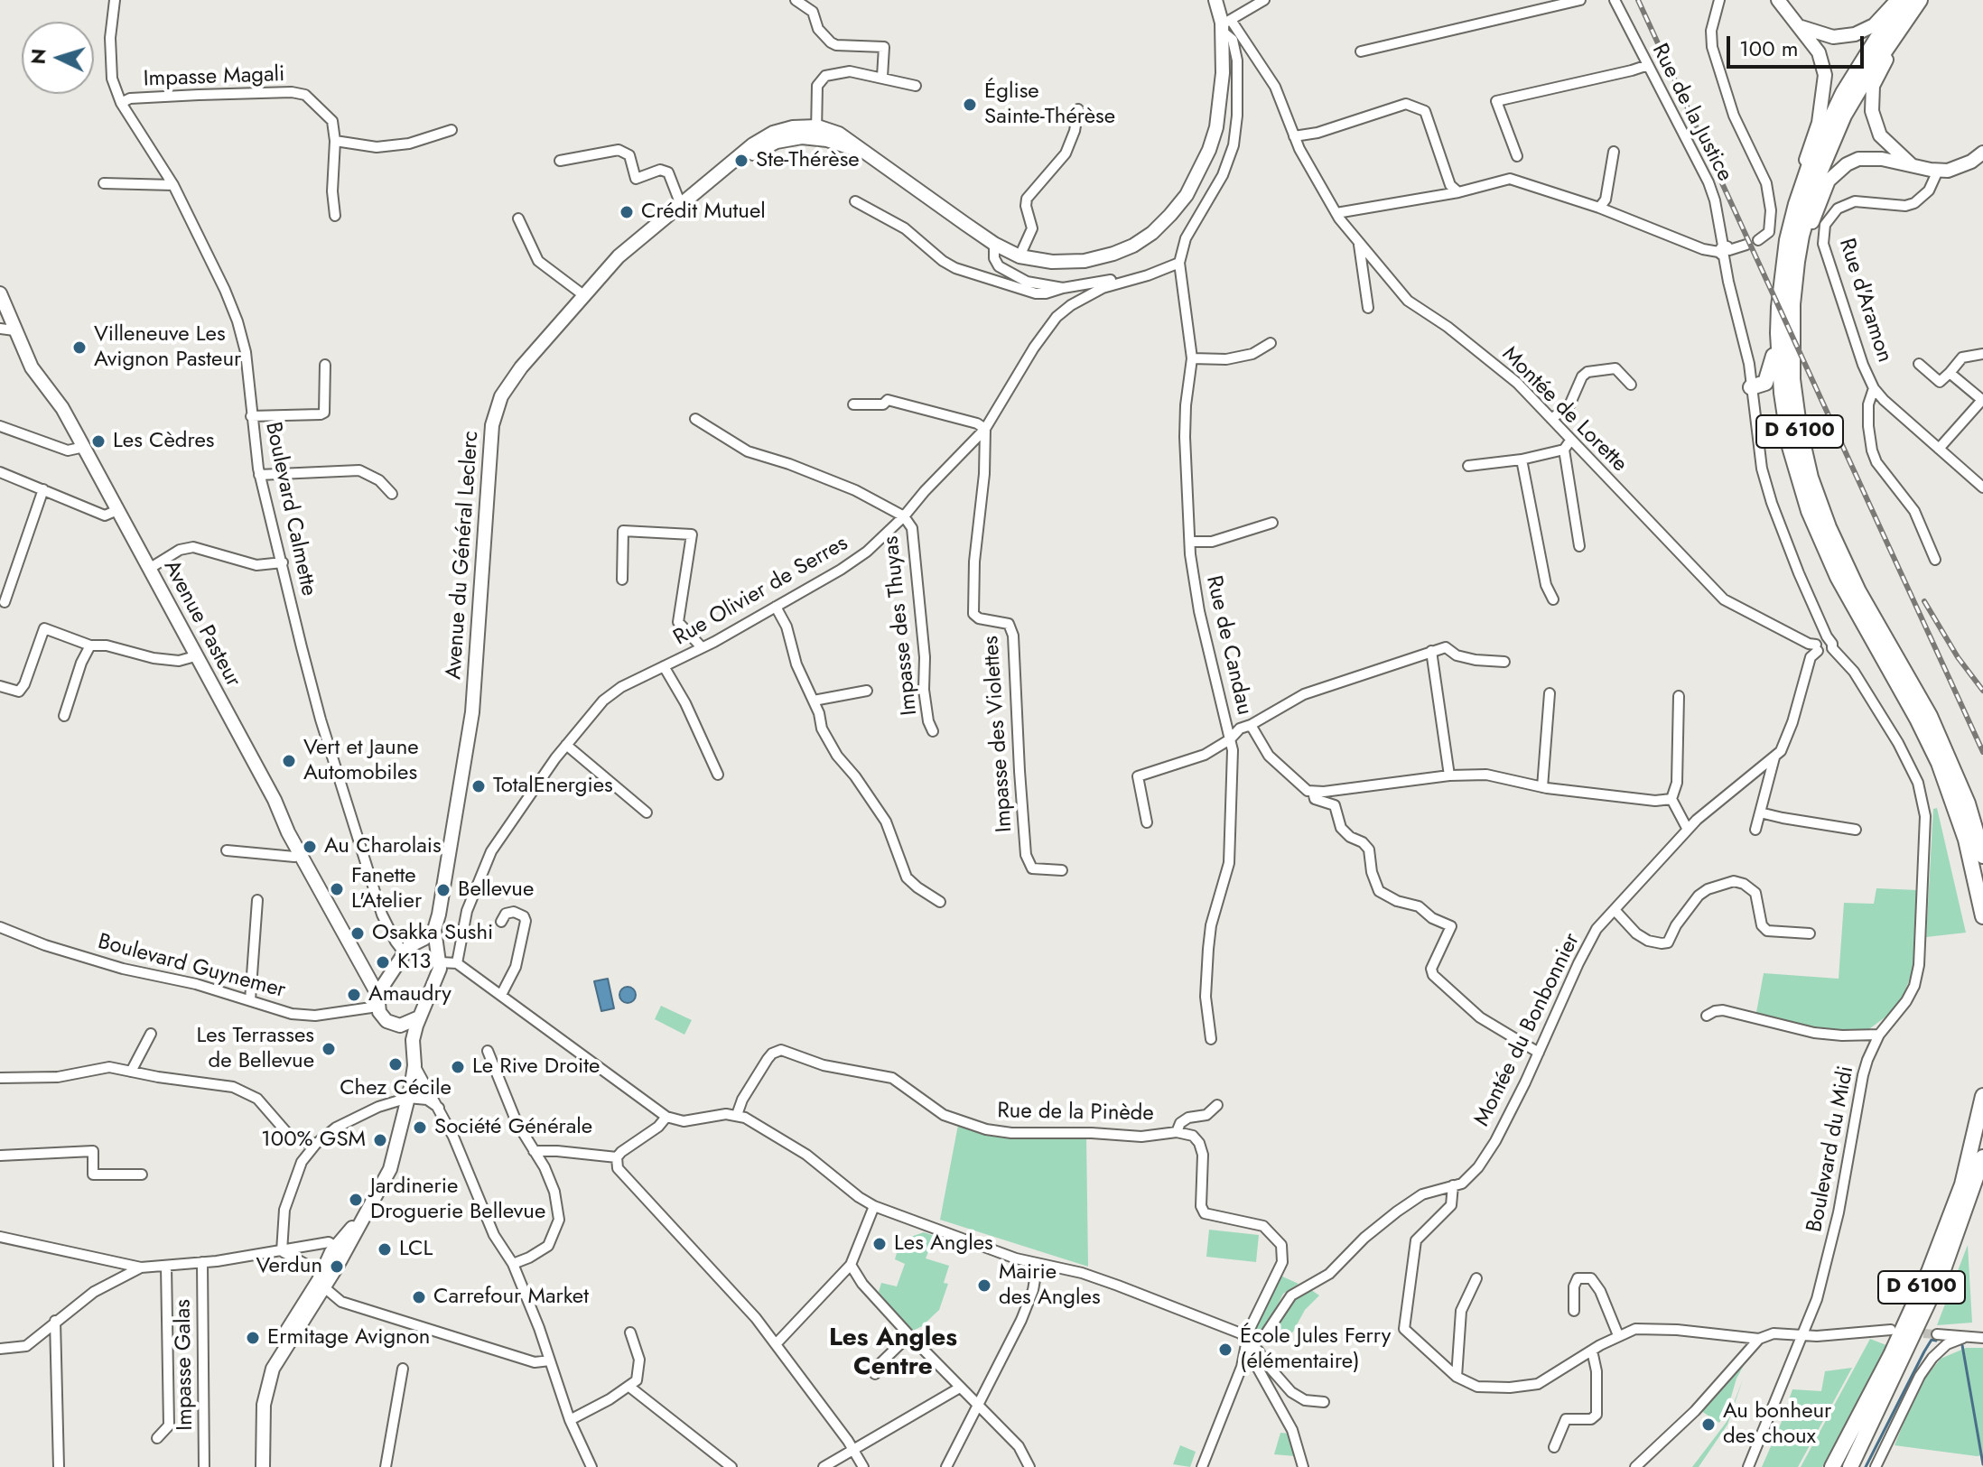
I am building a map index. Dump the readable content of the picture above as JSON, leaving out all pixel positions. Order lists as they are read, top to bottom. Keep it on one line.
{"streets":{"main road":["D 6100","Avenue du Général Leclerc","Avenue Pasteur"],"street":["Impasse Magali","Rue de la Justice","Rue d'Aramon","Montée de Lorette","Boulevard Calmette","Rue Olivier de Serres","Impasse des Thuyas","Rue de Candau","Impasse des Violettes","Boulevard Guynemer","Montée du Bonbonnier","Rue de la Pinède","Boulevard du Midi","Impasse Galas"]},"crossings":[["Impasse Magali","Boulevard Calmette"],["Montée de Lorette","Montée du Bonbonnier"],["Montée de Lorette","Boulevard du Midi"],["Rue Olivier de Serres","Impasse des Thuyas"],["Rue Olivier de Serres","Rue de Candau"],["Rue Olivier de Serres","Impasse des Violettes"],["Avenue Pasteur","Boulevard Guynemer"],["Rue de Candau","Montée du Bonbonnier"],["Montée du Bonbonnier","Rue de la Pinède"],["Montée du Bonbonnier","Boulevard du Midi"]],"districts":["Les Angles Centre"],"places":["Église Sainte-Thérèse","Ste-Thérèse","Crédit Mutuel","Villeneuve Les Avignon Pasteur","Les Cèdres","Vert et Jaune Automobiles","TotalEnergies","Au Charolais","Fanette L'Atelier","Bellevue","Osakka Sushi","K13","Amaudry","Les Terrasses de Bellevue","Chez Cécile","Le Rive Droite","Société Générale","100% GSM","Jardinerie Droguerie Bellevue","Les Angles","LCL","Verdun","Mairie des Angles","Carrefour Market","Ermitage Avignon","École Jules Ferry (élémentaire)","Au bonheur des choux"],"scale_bar":"100 m","north":"left"}
